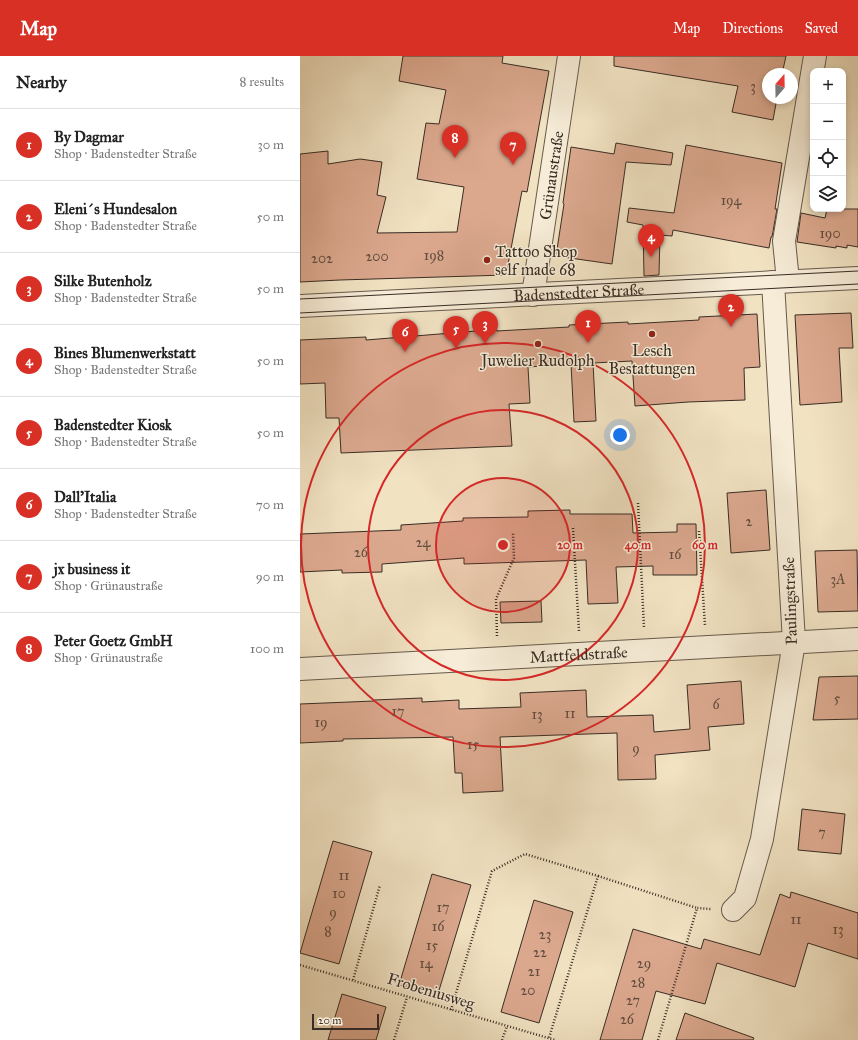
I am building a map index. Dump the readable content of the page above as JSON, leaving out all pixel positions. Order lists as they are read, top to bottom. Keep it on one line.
{"streets":{"street":["Grünaustraße","Badenstedter Straße","Paulingstraße","Mattfeldstraße"],"path":["Frobeniusweg"]},"crossings":[["Grünaustraße","Badenstedter Straße"],["Badenstedter Straße","Paulingstraße"],["Paulingstraße","Mattfeldstraße"]],"places":["Tattoo Shop self made 68","Lesch Bestattungen","Juwelier Rudolph"],"house_numbers":["3","194","190","198","200","202","2","24","26","16","3A","5","6","17","11","13","19","15","9","7","11","10","17","9","11","16","13","8","23","15","22","14","29","21","28","20","27","26"],"scale_bar":"20 m","north":"top","page":{"header":"Map","nav":["Map","Directions","Saved"],"heading":["Nearby","8 results"],"map_buttons":["+","−"],"list":[{"mark":"1","name":"By Dagmar","note":"Shop · Badenstedter Straße","value":"30 m"},{"mark":"2","name":"Eleni´s Hundesalon","note":"Shop · Badenstedter Straße","value":"50 m"},{"mark":"3","name":"Silke Butenholz","note":"Shop · Badenstedter Straße","value":"50 m"},{"mark":"4","name":"Bines Blumenwerkstatt","note":"Shop · Badenstedter Straße","value":"50 m"},{"mark":"5","name":"Badenstedter Kiosk","note":"Shop · Badenstedter Straße","value":"50 m"},{"mark":"6","name":"Dall’Italia","note":"Shop · Badenstedter Straße","value":"70 m"},{"mark":"7","name":"jx business it","note":"Shop · Grünaustraße","value":"90 m"},{"mark":"8","name":"Peter Goetz GmbH","note":"Shop · Grünaustraße","value":"100 m"}],"pins":["8","7","4","2","1","3","5","6"],"scale":"20 m"},"rings":["20 m","40 m","60 m"]}
